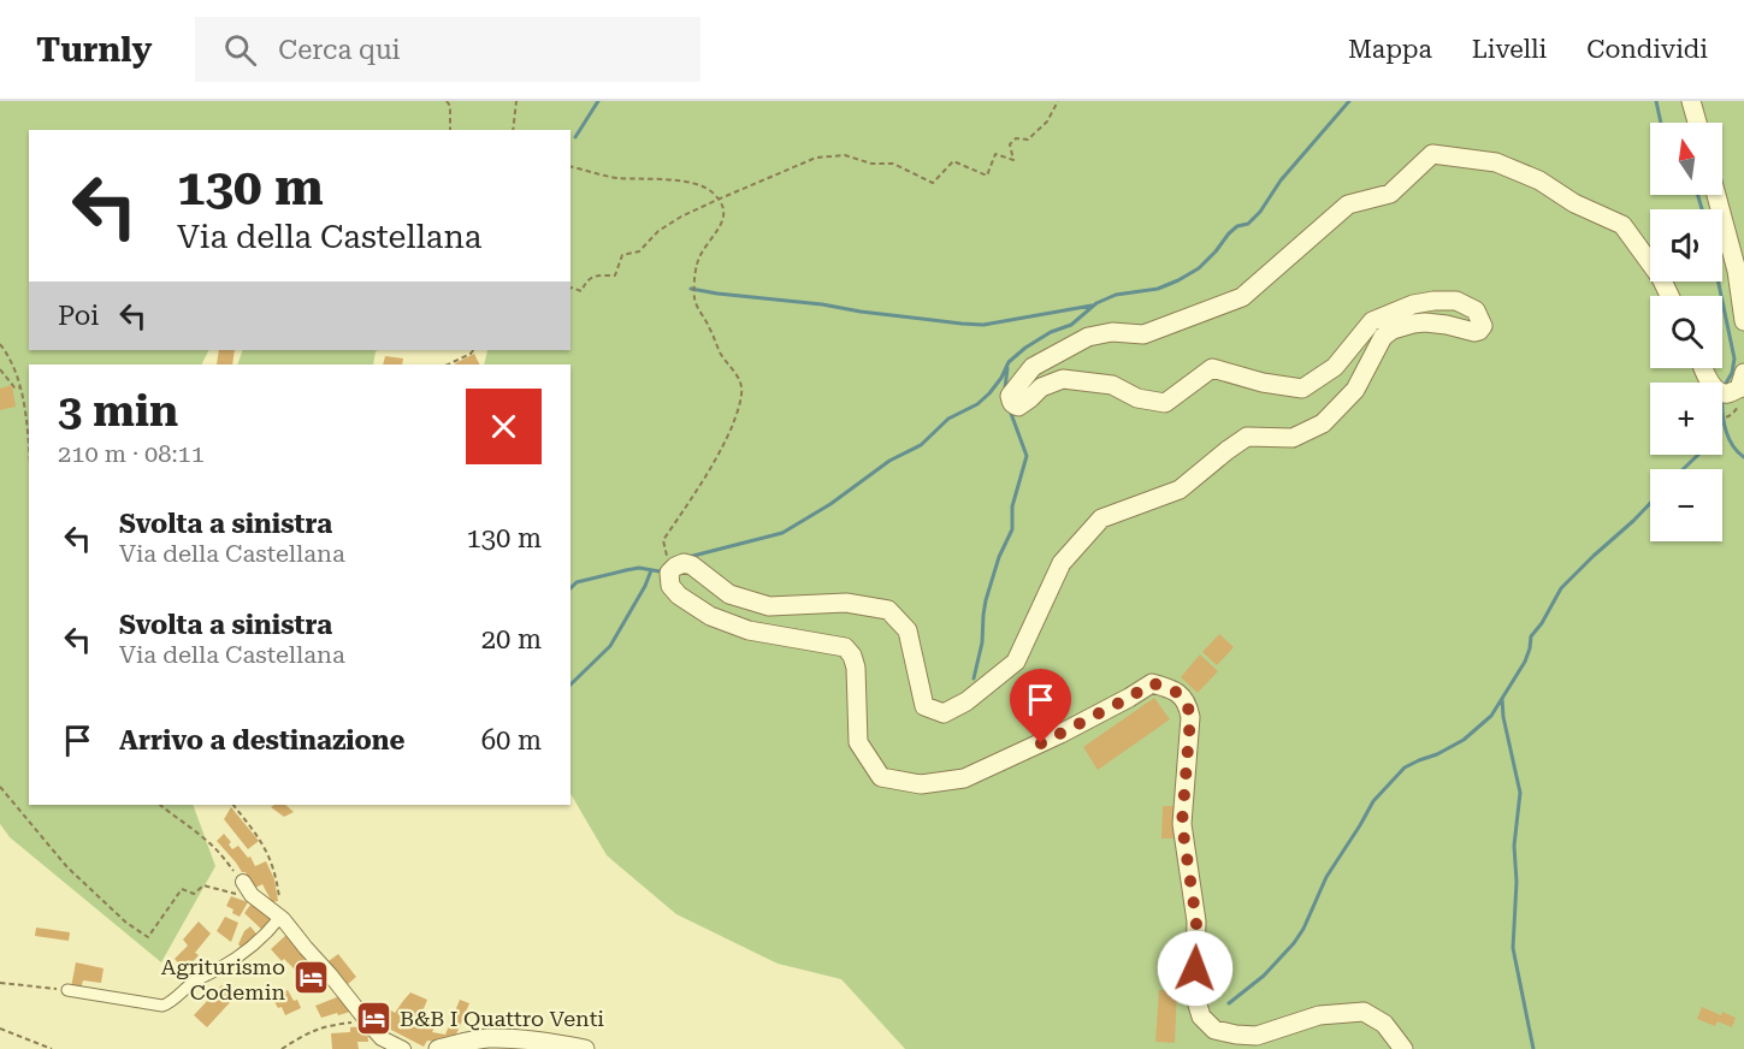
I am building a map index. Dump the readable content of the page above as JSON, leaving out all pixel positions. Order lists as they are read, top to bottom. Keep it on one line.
{"places":{"hotel":["Agriturismo Codemin","B&B I Quattro Venti"]},"north":"top","page":{"header":"Turnly","search":"Cerca qui","nav":["Mappa","Livelli","Condividi"],"map_buttons":["+","−"],"turn":["130 m","Via della Castellana"],"then":"Poi","heading":["3 min","210 m · 08:11"],"list":[{"name":"Svolta a sinistra","note":"Via della Castellana","value":"130 m"},{"name":"Svolta a sinistra","note":"Via della Castellana","value":"20 m"},{"name":"Arrivo a destinazione","value":"60 m"}]}}
